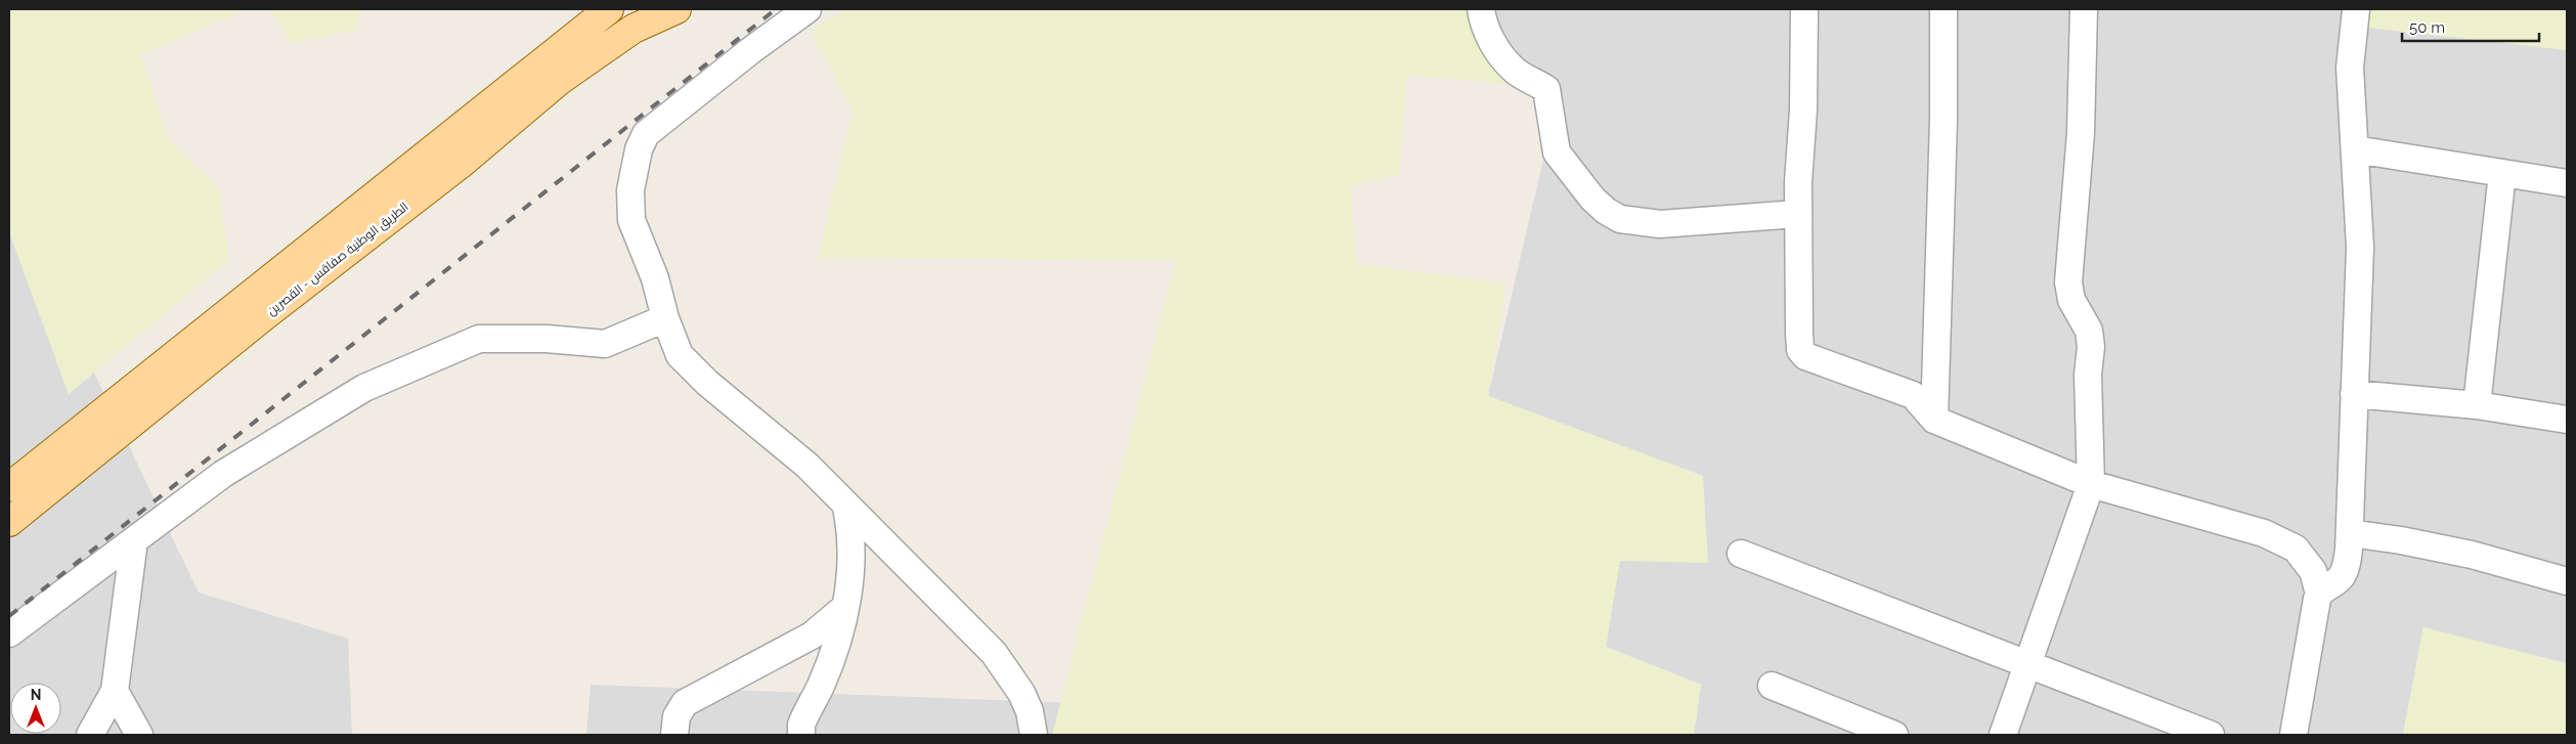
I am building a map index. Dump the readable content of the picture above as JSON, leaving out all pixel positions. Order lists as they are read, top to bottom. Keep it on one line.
{"streets":{"main road":["الطريق الوطنية صفاقس - القصرين"]},"scale_bar":"50 m","north":"top"}
